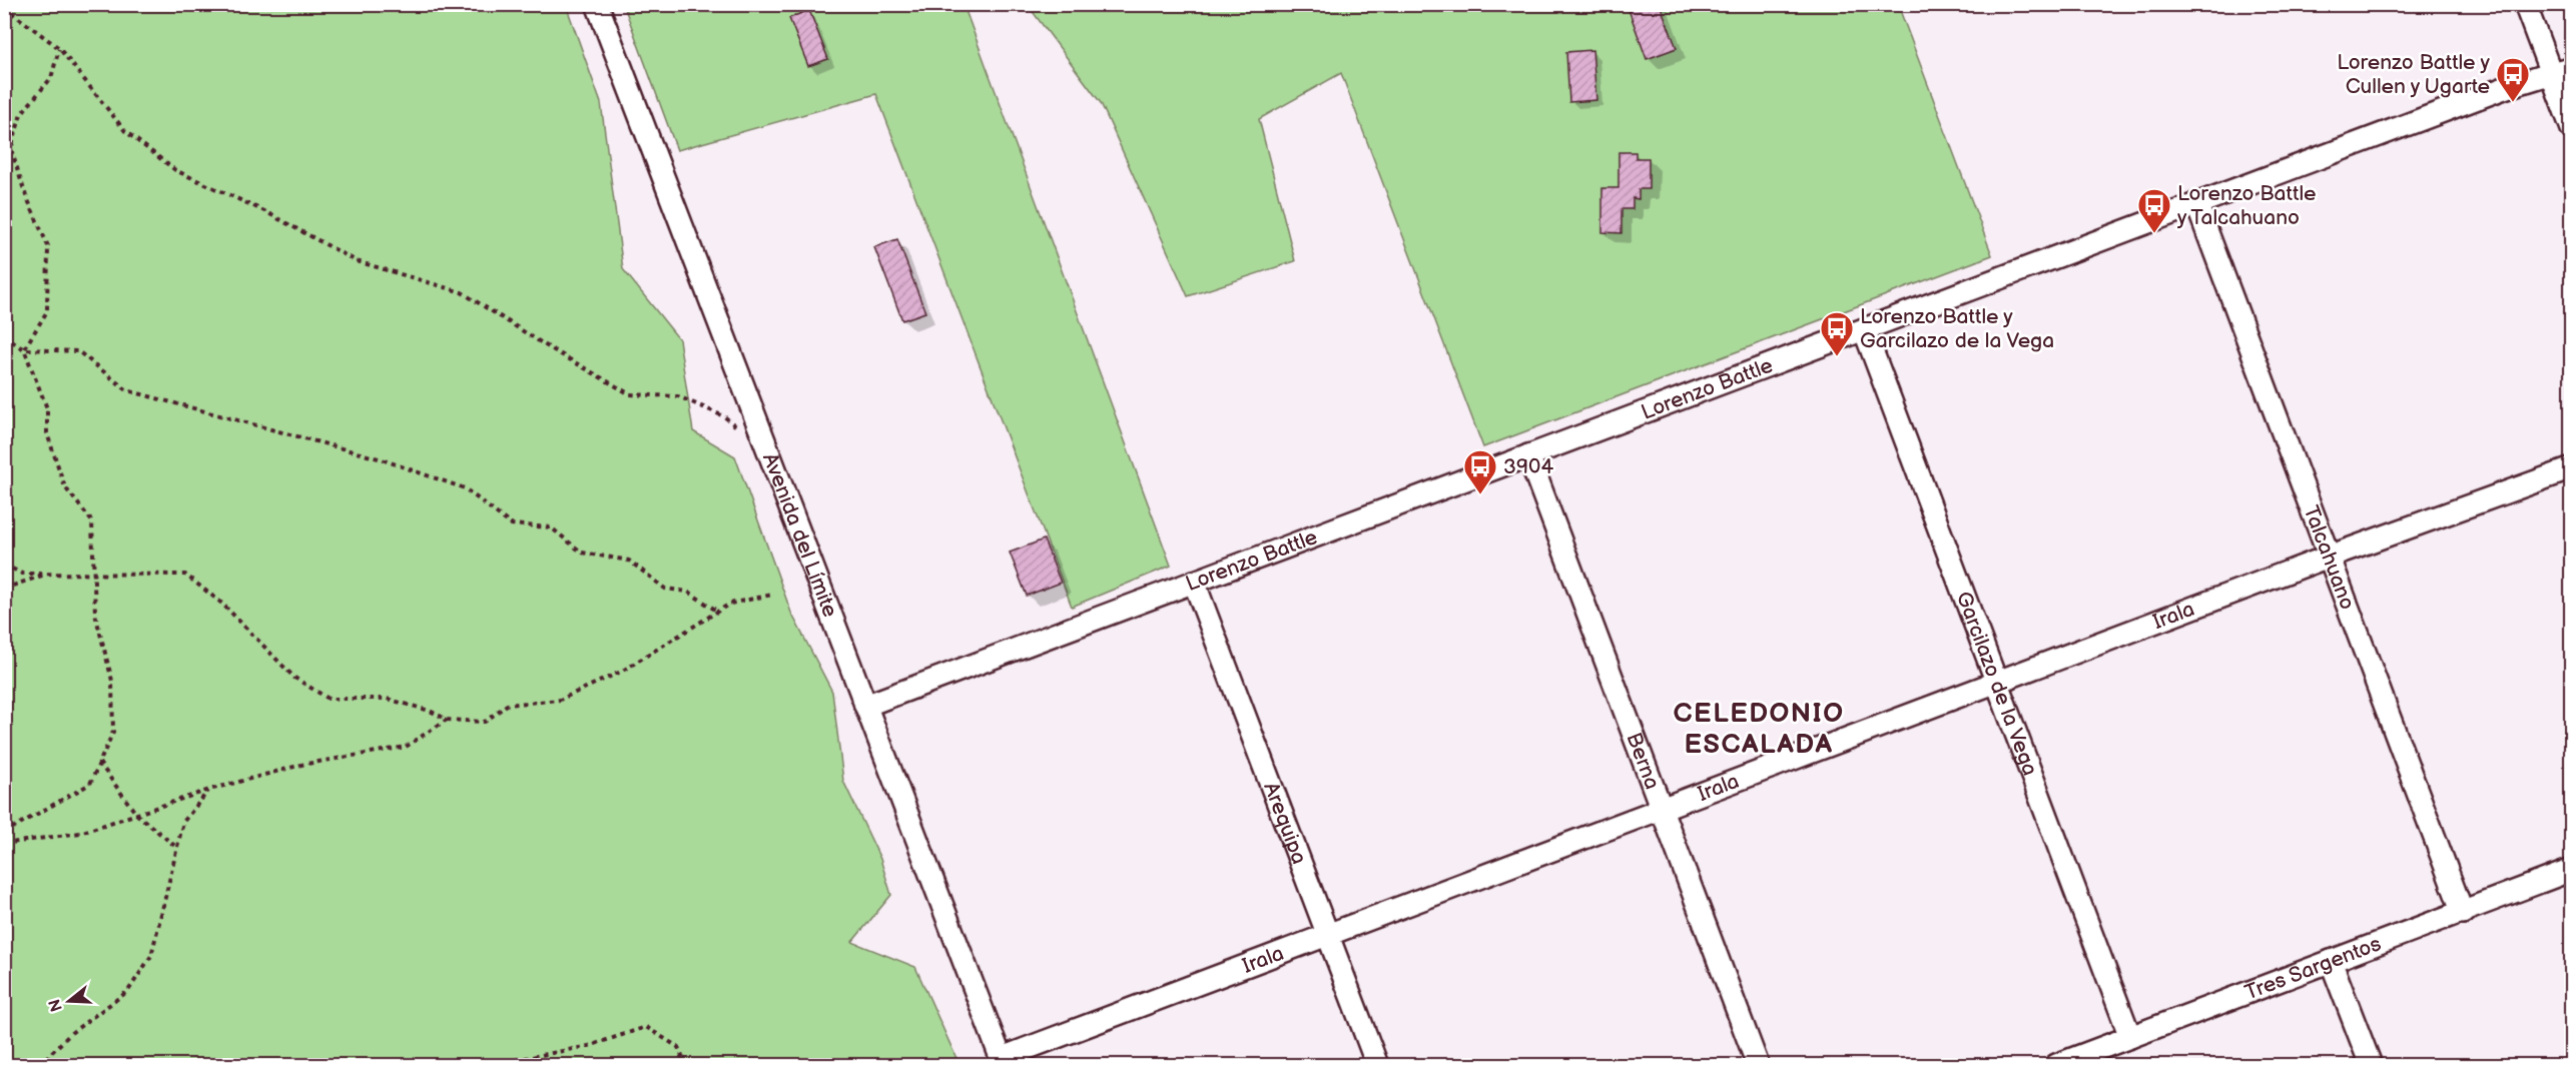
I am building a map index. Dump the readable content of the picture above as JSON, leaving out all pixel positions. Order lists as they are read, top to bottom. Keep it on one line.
{"streets":{"street":["Lorenzo Battle","Avenida del Límite","Talcahuano","Irala","Garcilazo de la Vega","Berna","Arequipa","Tres Sargentos"]},"crossings":[["Lorenzo Battle","Avenida del Límite"],["Lorenzo Battle","Talcahuano"],["Lorenzo Battle","Garcilazo de la Vega"],["Lorenzo Battle","Berna"],["Lorenzo Battle","Arequipa"],["Avenida del Límite","Irala"],["Talcahuano","Irala"],["Talcahuano","Tres Sargentos"],["Irala","Garcilazo de la Vega"],["Irala","Berna"],["Irala","Arequipa"],["Garcilazo de la Vega","Tres Sargentos"]],"districts":["CELEDONIO ESCALADA"],"places":{"bus stop":["Lorenzo Battle y Cullen y Ugarte","Lorenzo Battle y Talcahuano","Lorenzo Battle y Garcilazo de la Vega","3904"]},"north":"left"}
